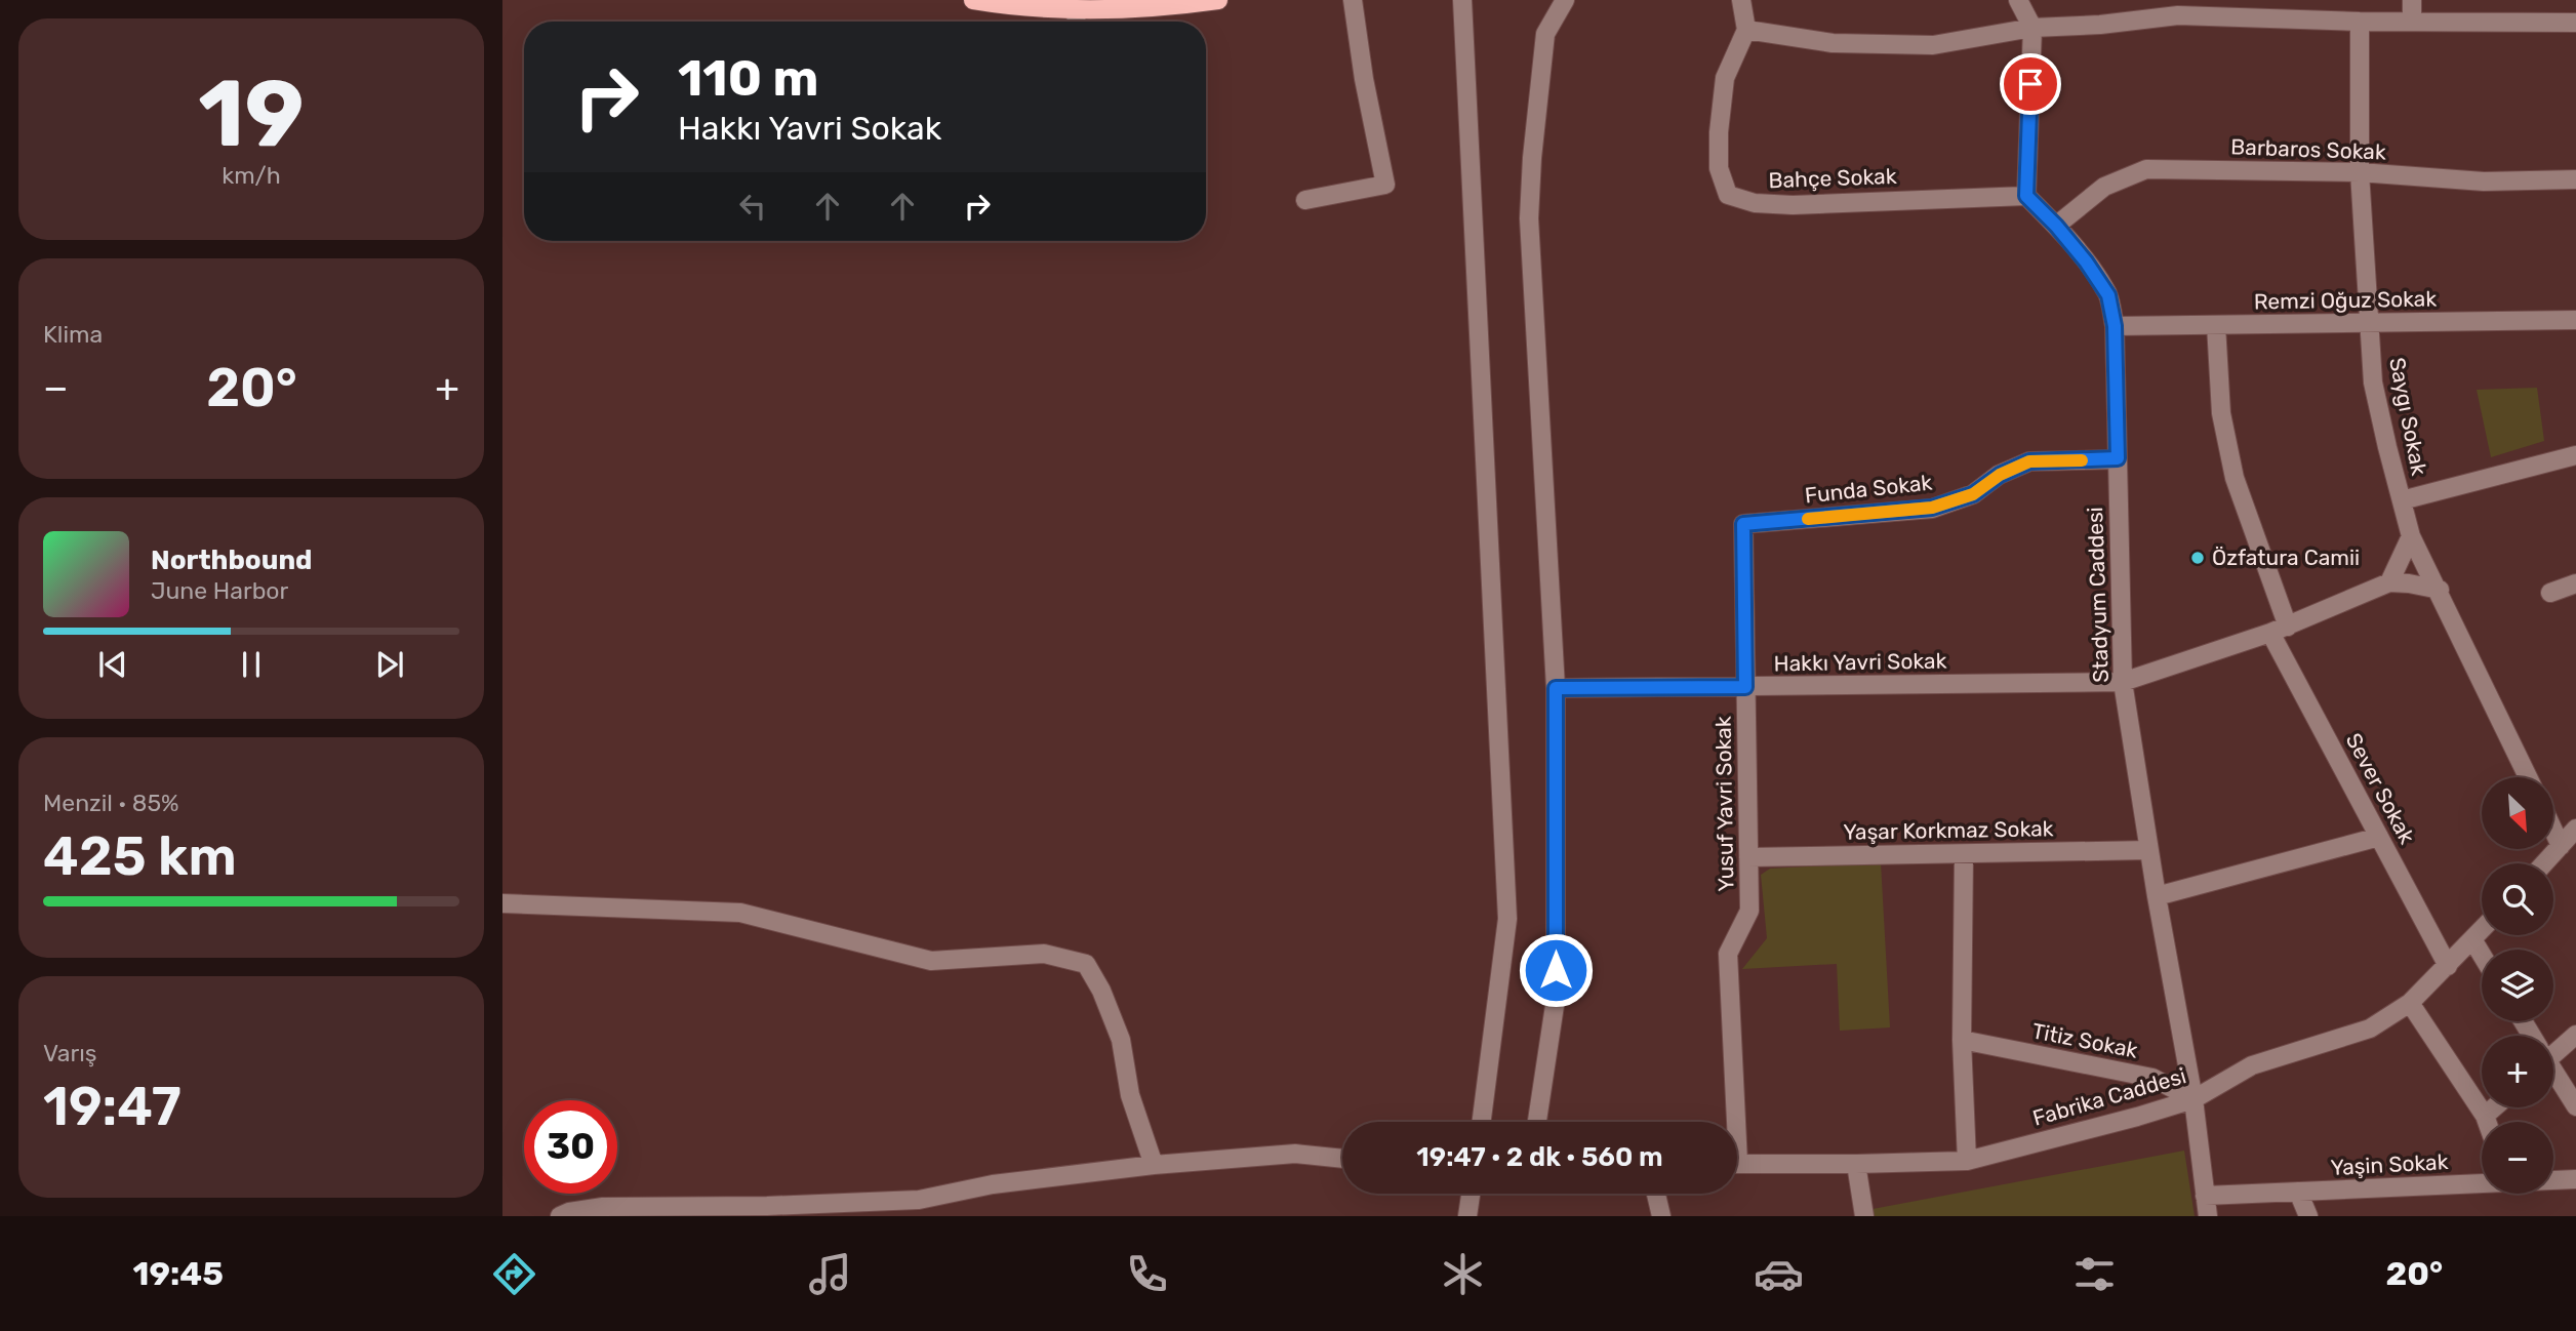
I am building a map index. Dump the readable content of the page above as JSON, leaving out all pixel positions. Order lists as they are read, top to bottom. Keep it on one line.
{"streets":{"street":["Barbaros Sokak","Bahçe Sokak","Remzi Oğuz Sokak","Saygı Sokak","Funda Sokak","Stadyum Caddesi","Hakkı Yavri Sokak","Sever Sokak","Yusuf Yavri Sokak","Yaşar Korkmaz Sokak","Titiz Sokak","Fabrika Caddesi","Yaşin Sokak"]},"crossings":[["Barbaros Sokak","Saygı Sokak"],["Barbaros Sokak","Stadyum Caddesi"],["Bahçe Sokak","Stadyum Caddesi"],["Remzi Oğuz Sokak","Saygı Sokak"],["Remzi Oğuz Sokak","Stadyum Caddesi"],["Remzi Oğuz Sokak","Sever Sokak"],["Funda Sokak","Stadyum Caddesi"],["Funda Sokak","Yusuf Yavri Sokak"],["Stadyum Caddesi","Hakkı Yavri Sokak"],["Stadyum Caddesi","Yaşar Korkmaz Sokak"],["Stadyum Caddesi","Titiz Sokak"],["Stadyum Caddesi","Fabrika Caddesi"],["Stadyum Caddesi","Yaşin Sokak"],["Hakkı Yavri Sokak","Sever Sokak"],["Hakkı Yavri Sokak","Yusuf Yavri Sokak"],["Sever Sokak","Fabrika Caddesi"],["Yusuf Yavri Sokak","Yaşar Korkmaz Sokak"],["Titiz Sokak","Fabrika Caddesi"]],"places":["Özfatura Camii"],"north":"bottom right","page":{"tile":[["19","km/h"],"Klima",["Menzil · 85%","425 km"],["Varış","19:47"]],"turn":["110 m","Hakkı Yavri Sokak"],"heat":["−","20°","+"],"song":["Northbound","June Harbor"],"map_buttons":["+","−"],"limit":"30","trip":"19:47 · 2 dk · 560 m","tabs":["19:45","20°"]}}
